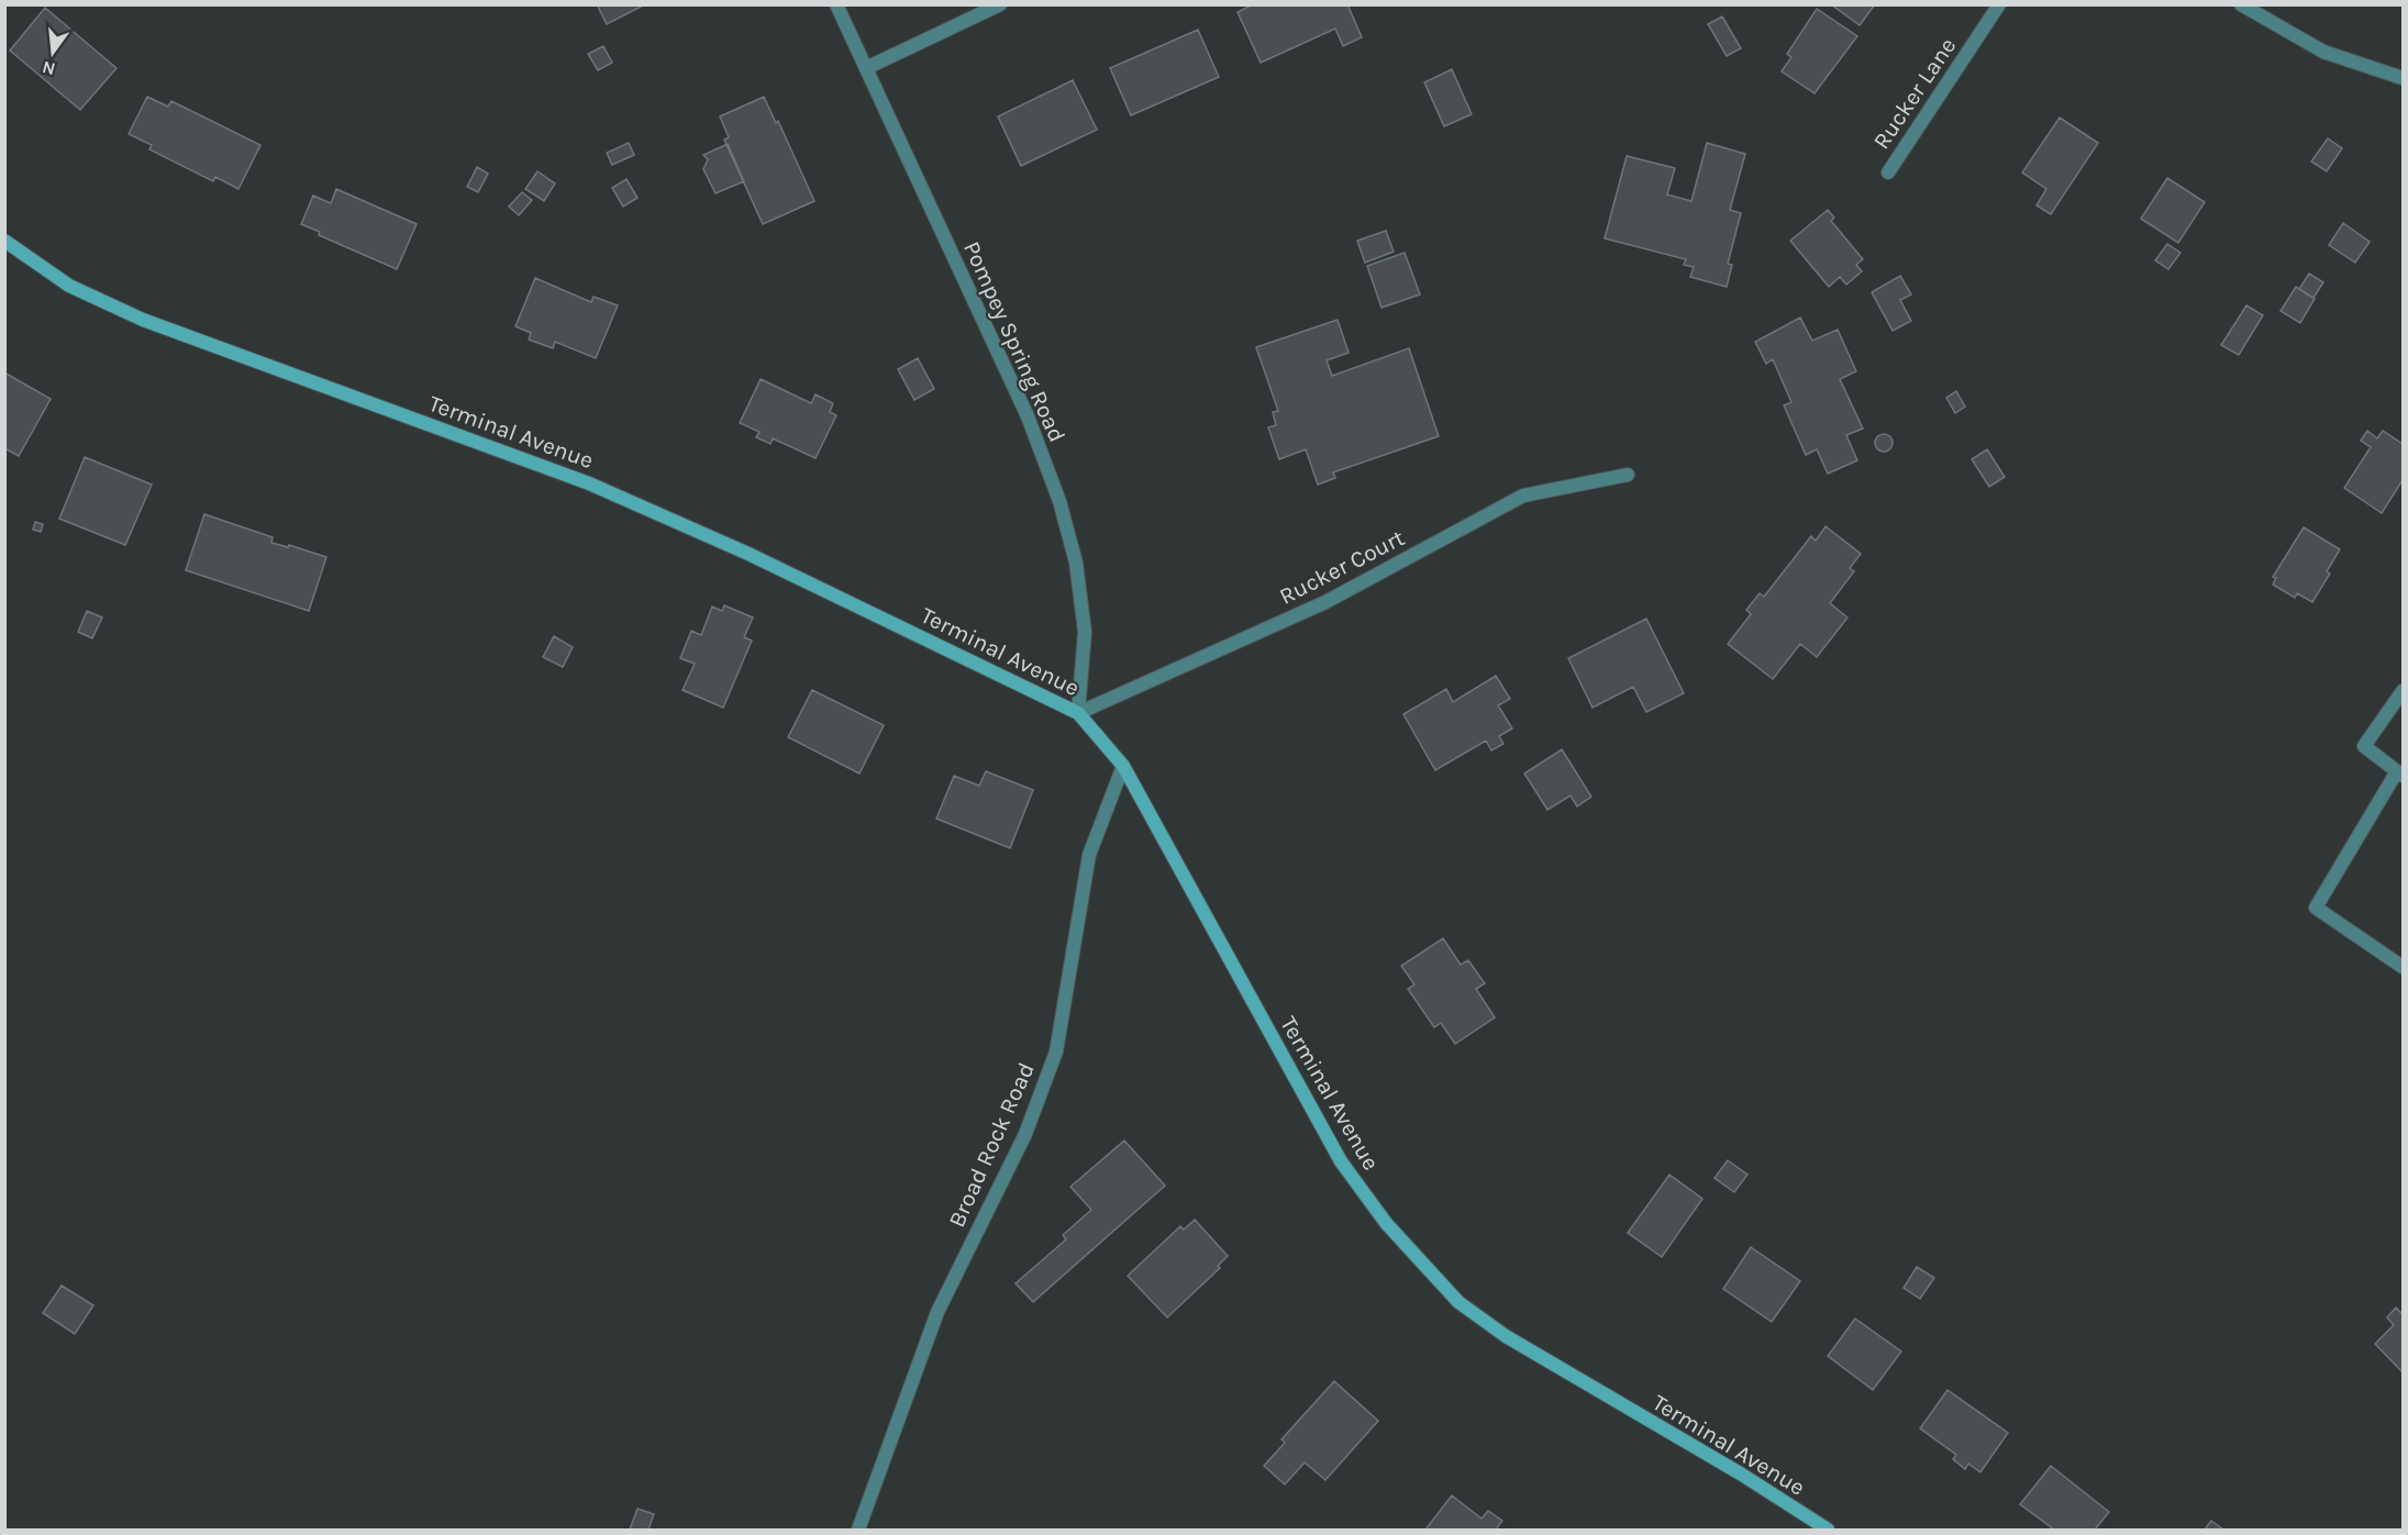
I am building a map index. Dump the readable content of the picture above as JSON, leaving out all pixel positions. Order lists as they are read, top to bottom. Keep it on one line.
{"streets":{"street":["Rucker Lane","Pompey Spring Road","Terminal Avenue","Rucker Court","Broad Rock Road"]},"crossings":[["Pompey Spring Road","Terminal Avenue"],["Pompey Spring Road","Rucker Court"],["Terminal Avenue","Rucker Court"],["Terminal Avenue","Broad Rock Road"]],"north":"bottom"}
